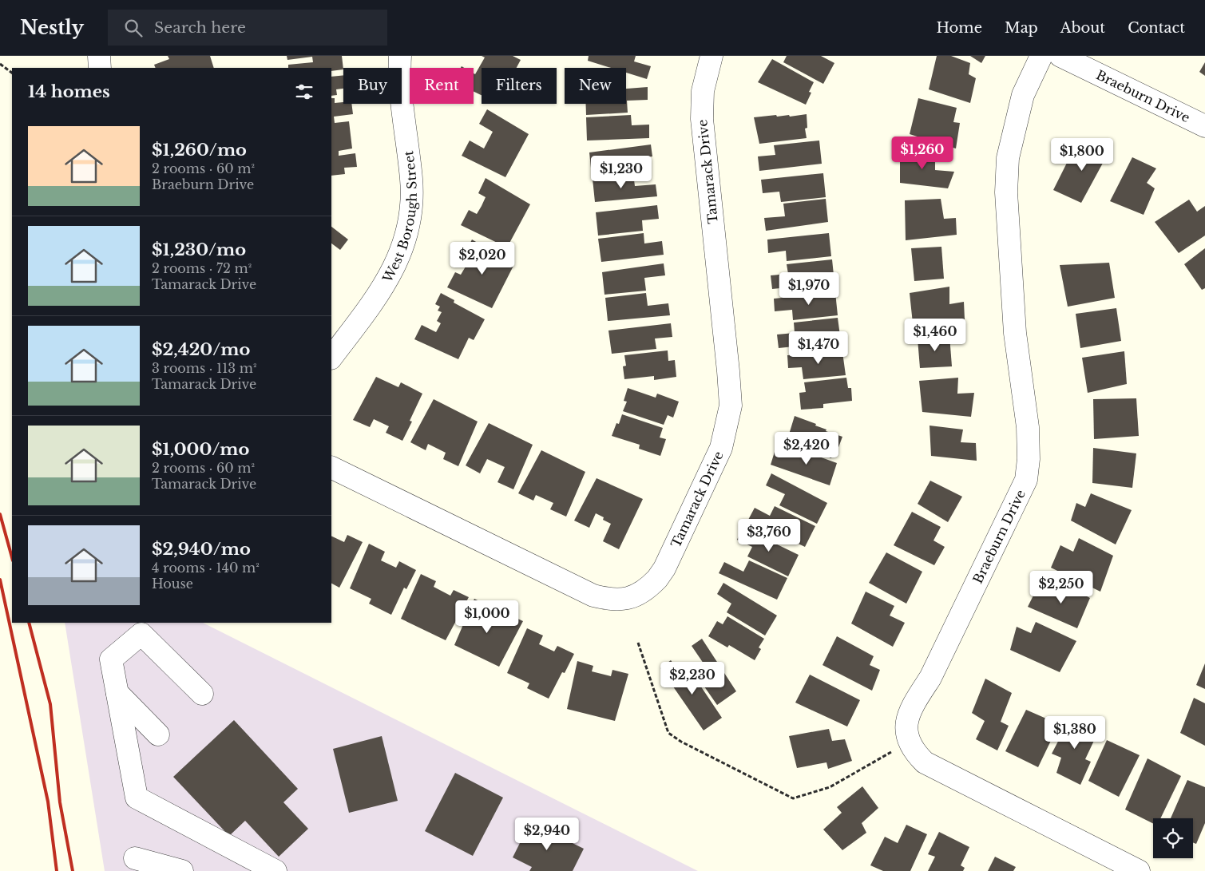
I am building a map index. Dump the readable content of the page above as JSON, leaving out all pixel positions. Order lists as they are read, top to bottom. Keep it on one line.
{"streets":{"street":["Braeburn Drive","Tamarack Drive","West Borough Street"]},"page":{"header":"Nestly","search":"Search here","nav":["Home","Map","About","Contact"],"chip":["Buy","Rent","Filters","New"],"heading":"14 homes","list":[{"name":"$1,260/mo","note":"2 rooms · 60 m² · Braeburn Drive"},{"name":"$1,230/mo","note":"2 rooms · 72 m² · Tamarack Drive"},{"name":"$2,420/mo","note":"3 rooms · 113 m² · Tamarack Drive"},{"name":"$1,000/mo","note":"2 rooms · 60 m² · Tamarack Drive"},{"name":"$2,940/mo","note":"4 rooms · 140 m² · House"}],"price":["$1,260","$1,800","$1,230","$2,020","$1,970","$1,460","$1,470","$2,420","$3,760","$2,250","$1,000","$2,230","$1,380","$2,940"]}}
